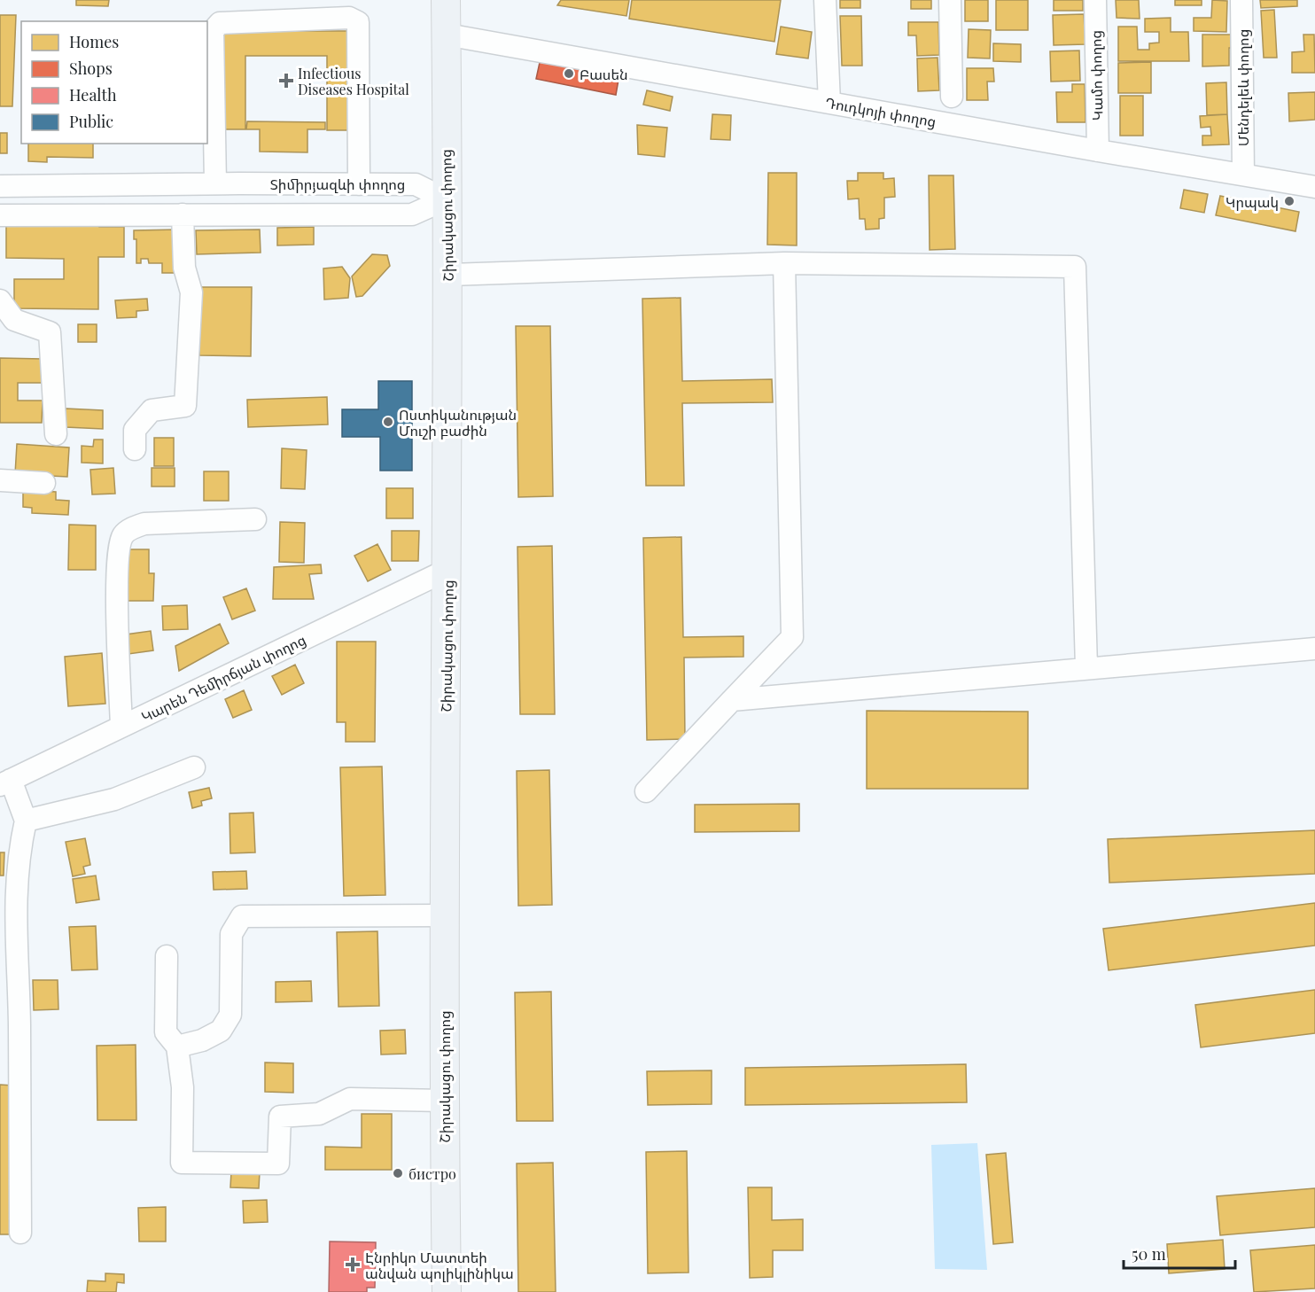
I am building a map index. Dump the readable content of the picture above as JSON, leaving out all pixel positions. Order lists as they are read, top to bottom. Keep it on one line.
{"streets":{"main road":["Շիրակացու փողոց"],"street":["Կամո փողոց","Մենդելեև փողոց","Դուդկոյի փողոց","Տիմիրյազևի փողոց","Կարեն Դեմիրճյան փողոց"]},"crossings":[["Կամո փողոց","Դուդկոյի փողոց"],["Մենդելեև փողոց","Դուդկոյի փողոց"],["Դուդկոյի փողոց","Շիրակացու փողոց"],["Տիմիրյազևի փողոց","Շիրակացու փողոց"],["Շիրակացու փողոց","Կարեն Դեմիրճյան փողոց"]],"places":{"other":["Բասեն","Կրպակ","Ոստիկանության Մուշի բաժին","бистро"],"health":["Infectious Diseases Hospital","Էնրիկո Մատտեի անվան պոլիկլինիկա"]},"legend":["Homes","Shops","Health","Public"],"scale_bar":"50 m"}
